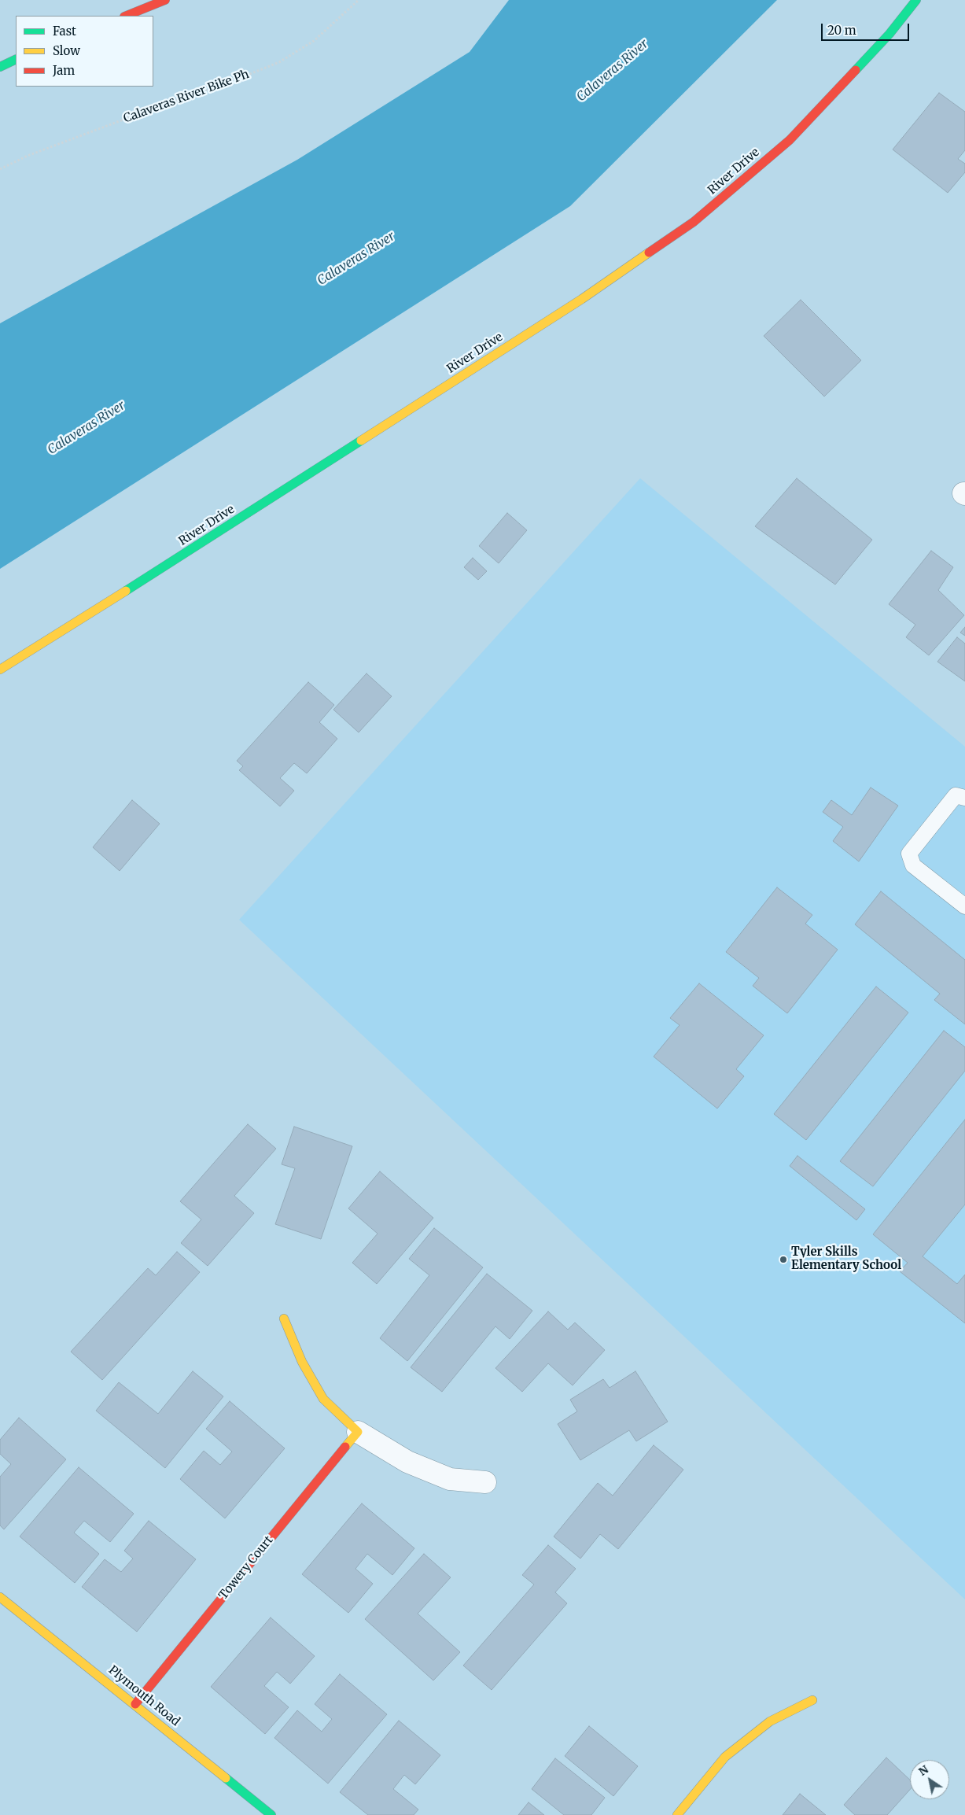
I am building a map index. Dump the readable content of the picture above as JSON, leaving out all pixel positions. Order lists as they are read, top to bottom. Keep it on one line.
{"streets":{"street":["River Drive","Towery Court","Plymouth Road"],"path":["Calaveras River Bike Ph"]},"crossings":[["Towery Court","Plymouth Road"]],"water":["Calaveras River"],"places":["Tyler Skills Elementary School"],"legend":["Fast","Slow","Jam"],"scale_bar":"20 m","north":"top left"}
